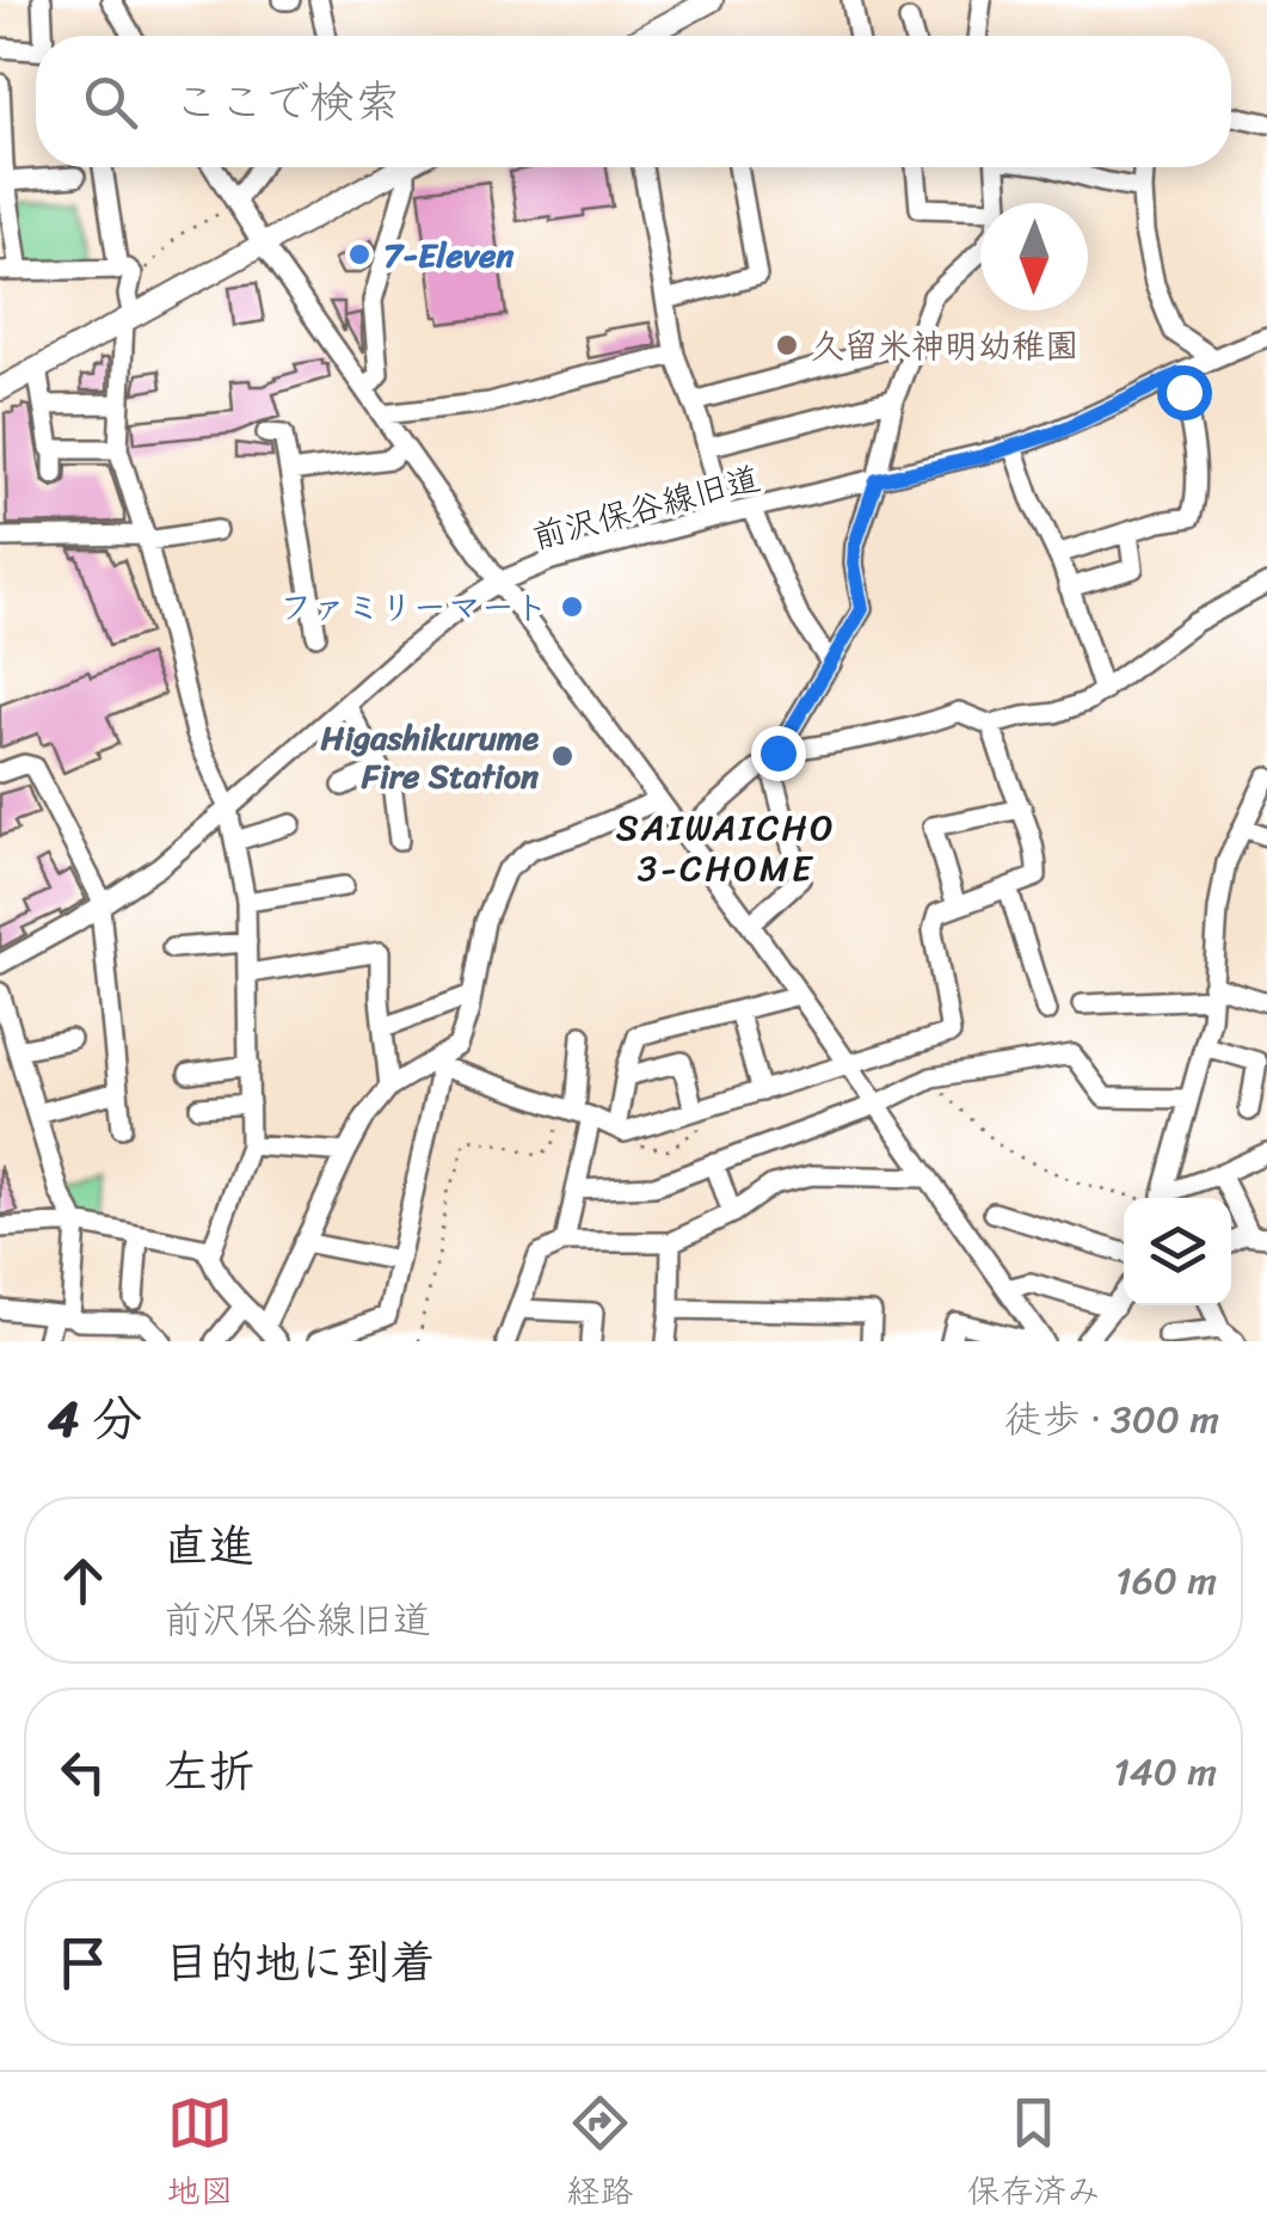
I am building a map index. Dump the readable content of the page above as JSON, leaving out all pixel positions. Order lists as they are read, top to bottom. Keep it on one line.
{"streets":{"street":["前沢保谷線旧道"]},"districts":["SAIWAICHO 3-CHOME"],"places":["7-Eleven","久留米神明幼稚園","ファミリーマート","Higashikurume Fire Station"],"north":"bottom","page":{"search":"ここで検索","heading":["4 分","徒歩 · 300 m"],"list":[["直進","前沢保谷線旧道","160 m"],["左折","140 m"],"目的地に到着"],"nav":["地図","経路","保存済み"]}}
